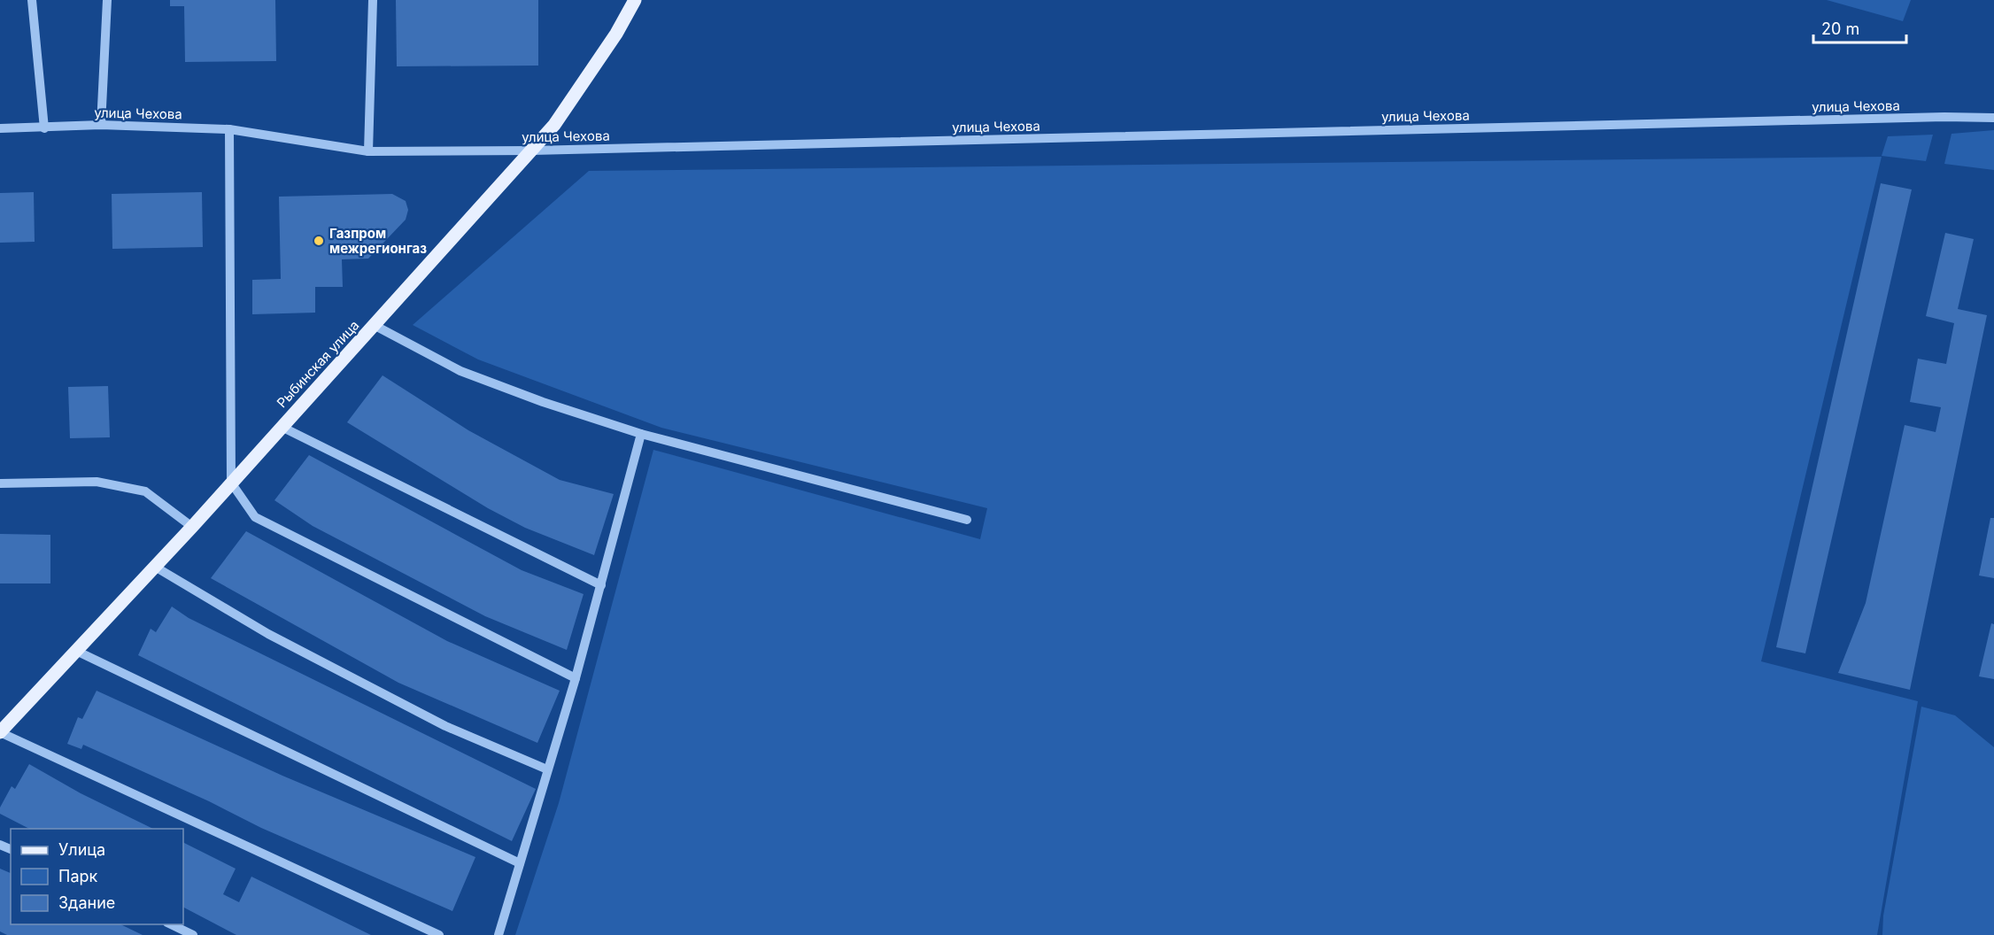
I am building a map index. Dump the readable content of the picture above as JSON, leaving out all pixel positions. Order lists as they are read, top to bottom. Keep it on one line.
{"streets":{"main road":["Рыбинская улица"],"street":["улица Чехова"]},"crossings":[["улица Чехова","Рыбинская улица"]],"places":["Газпром межрегионгаз"],"legend":["Улица","Парк","Здание"],"scale_bar":"20 m"}
